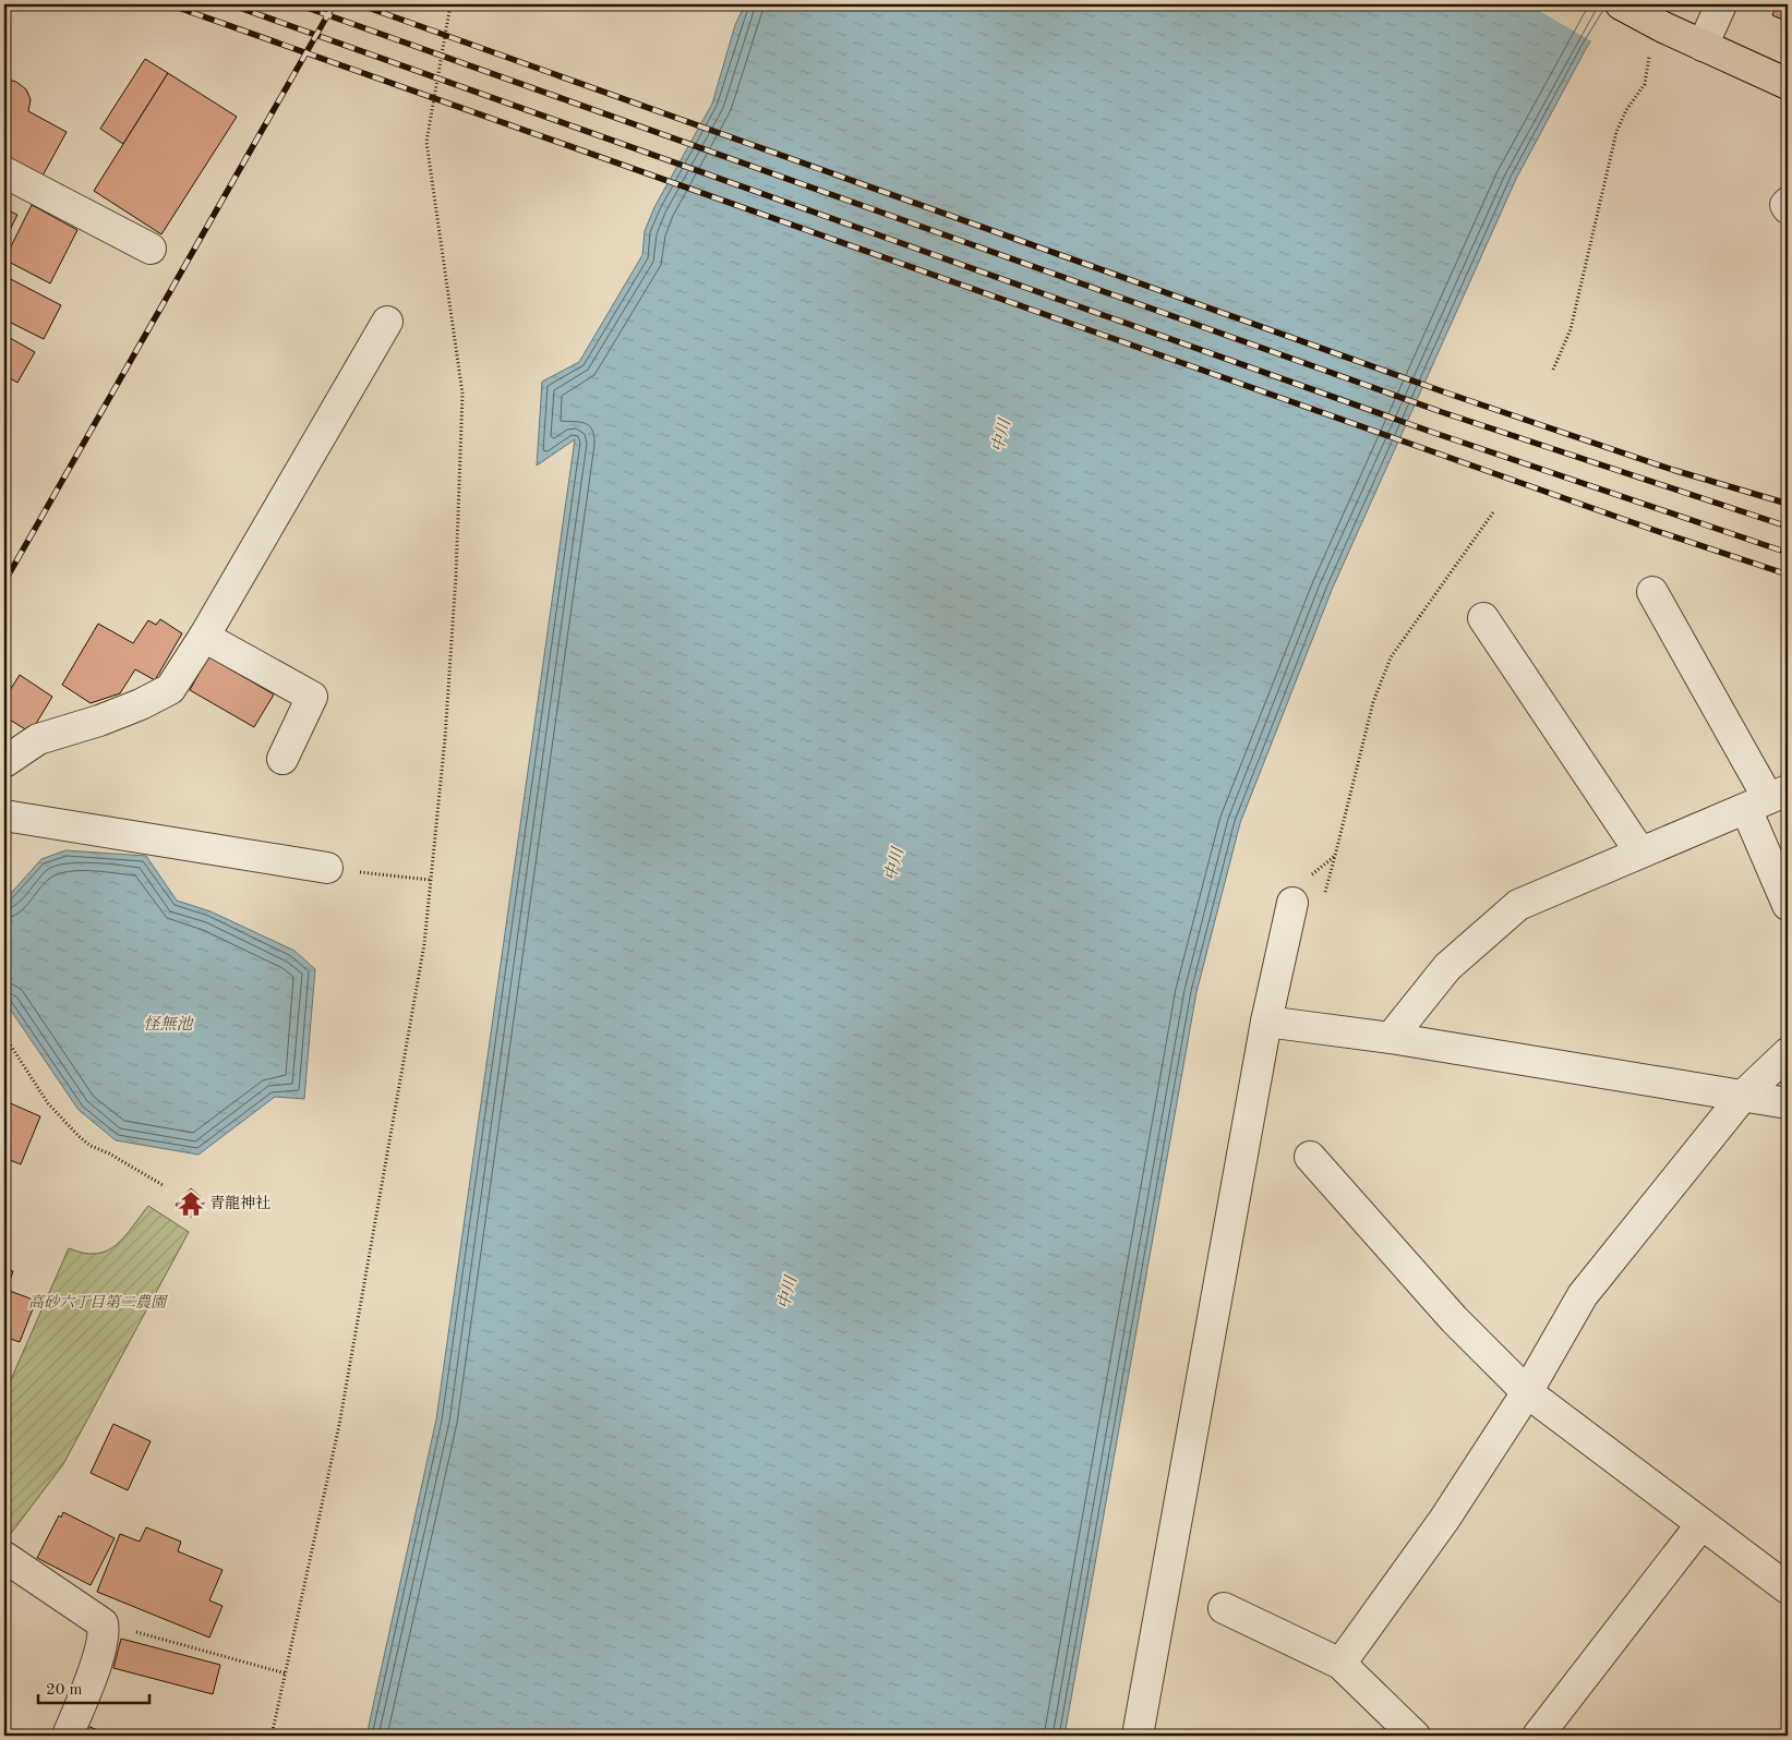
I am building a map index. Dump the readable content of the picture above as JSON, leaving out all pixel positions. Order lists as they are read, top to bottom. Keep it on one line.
{"water":["中川","怪無池"],"parks":["高砂六丁目第二農園"],"places":{"temple":["青龍神社"]},"scale_bar":"20 m"}
